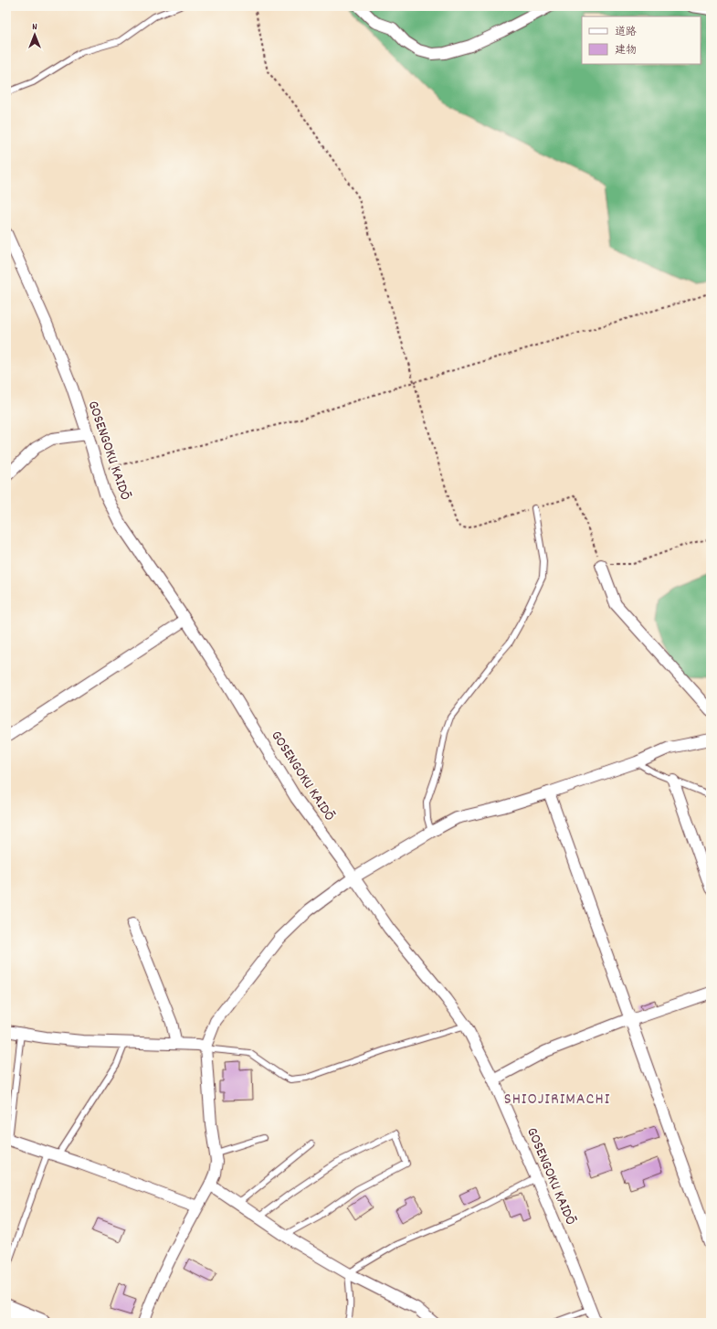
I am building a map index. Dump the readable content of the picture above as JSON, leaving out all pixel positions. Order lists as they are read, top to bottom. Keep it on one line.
{"streets":{"street":["GOSENGOKU KAIDŌ"]},"districts":["SHIOJIRIMACHI"],"legend":["道路","建物"],"north":"top"}
